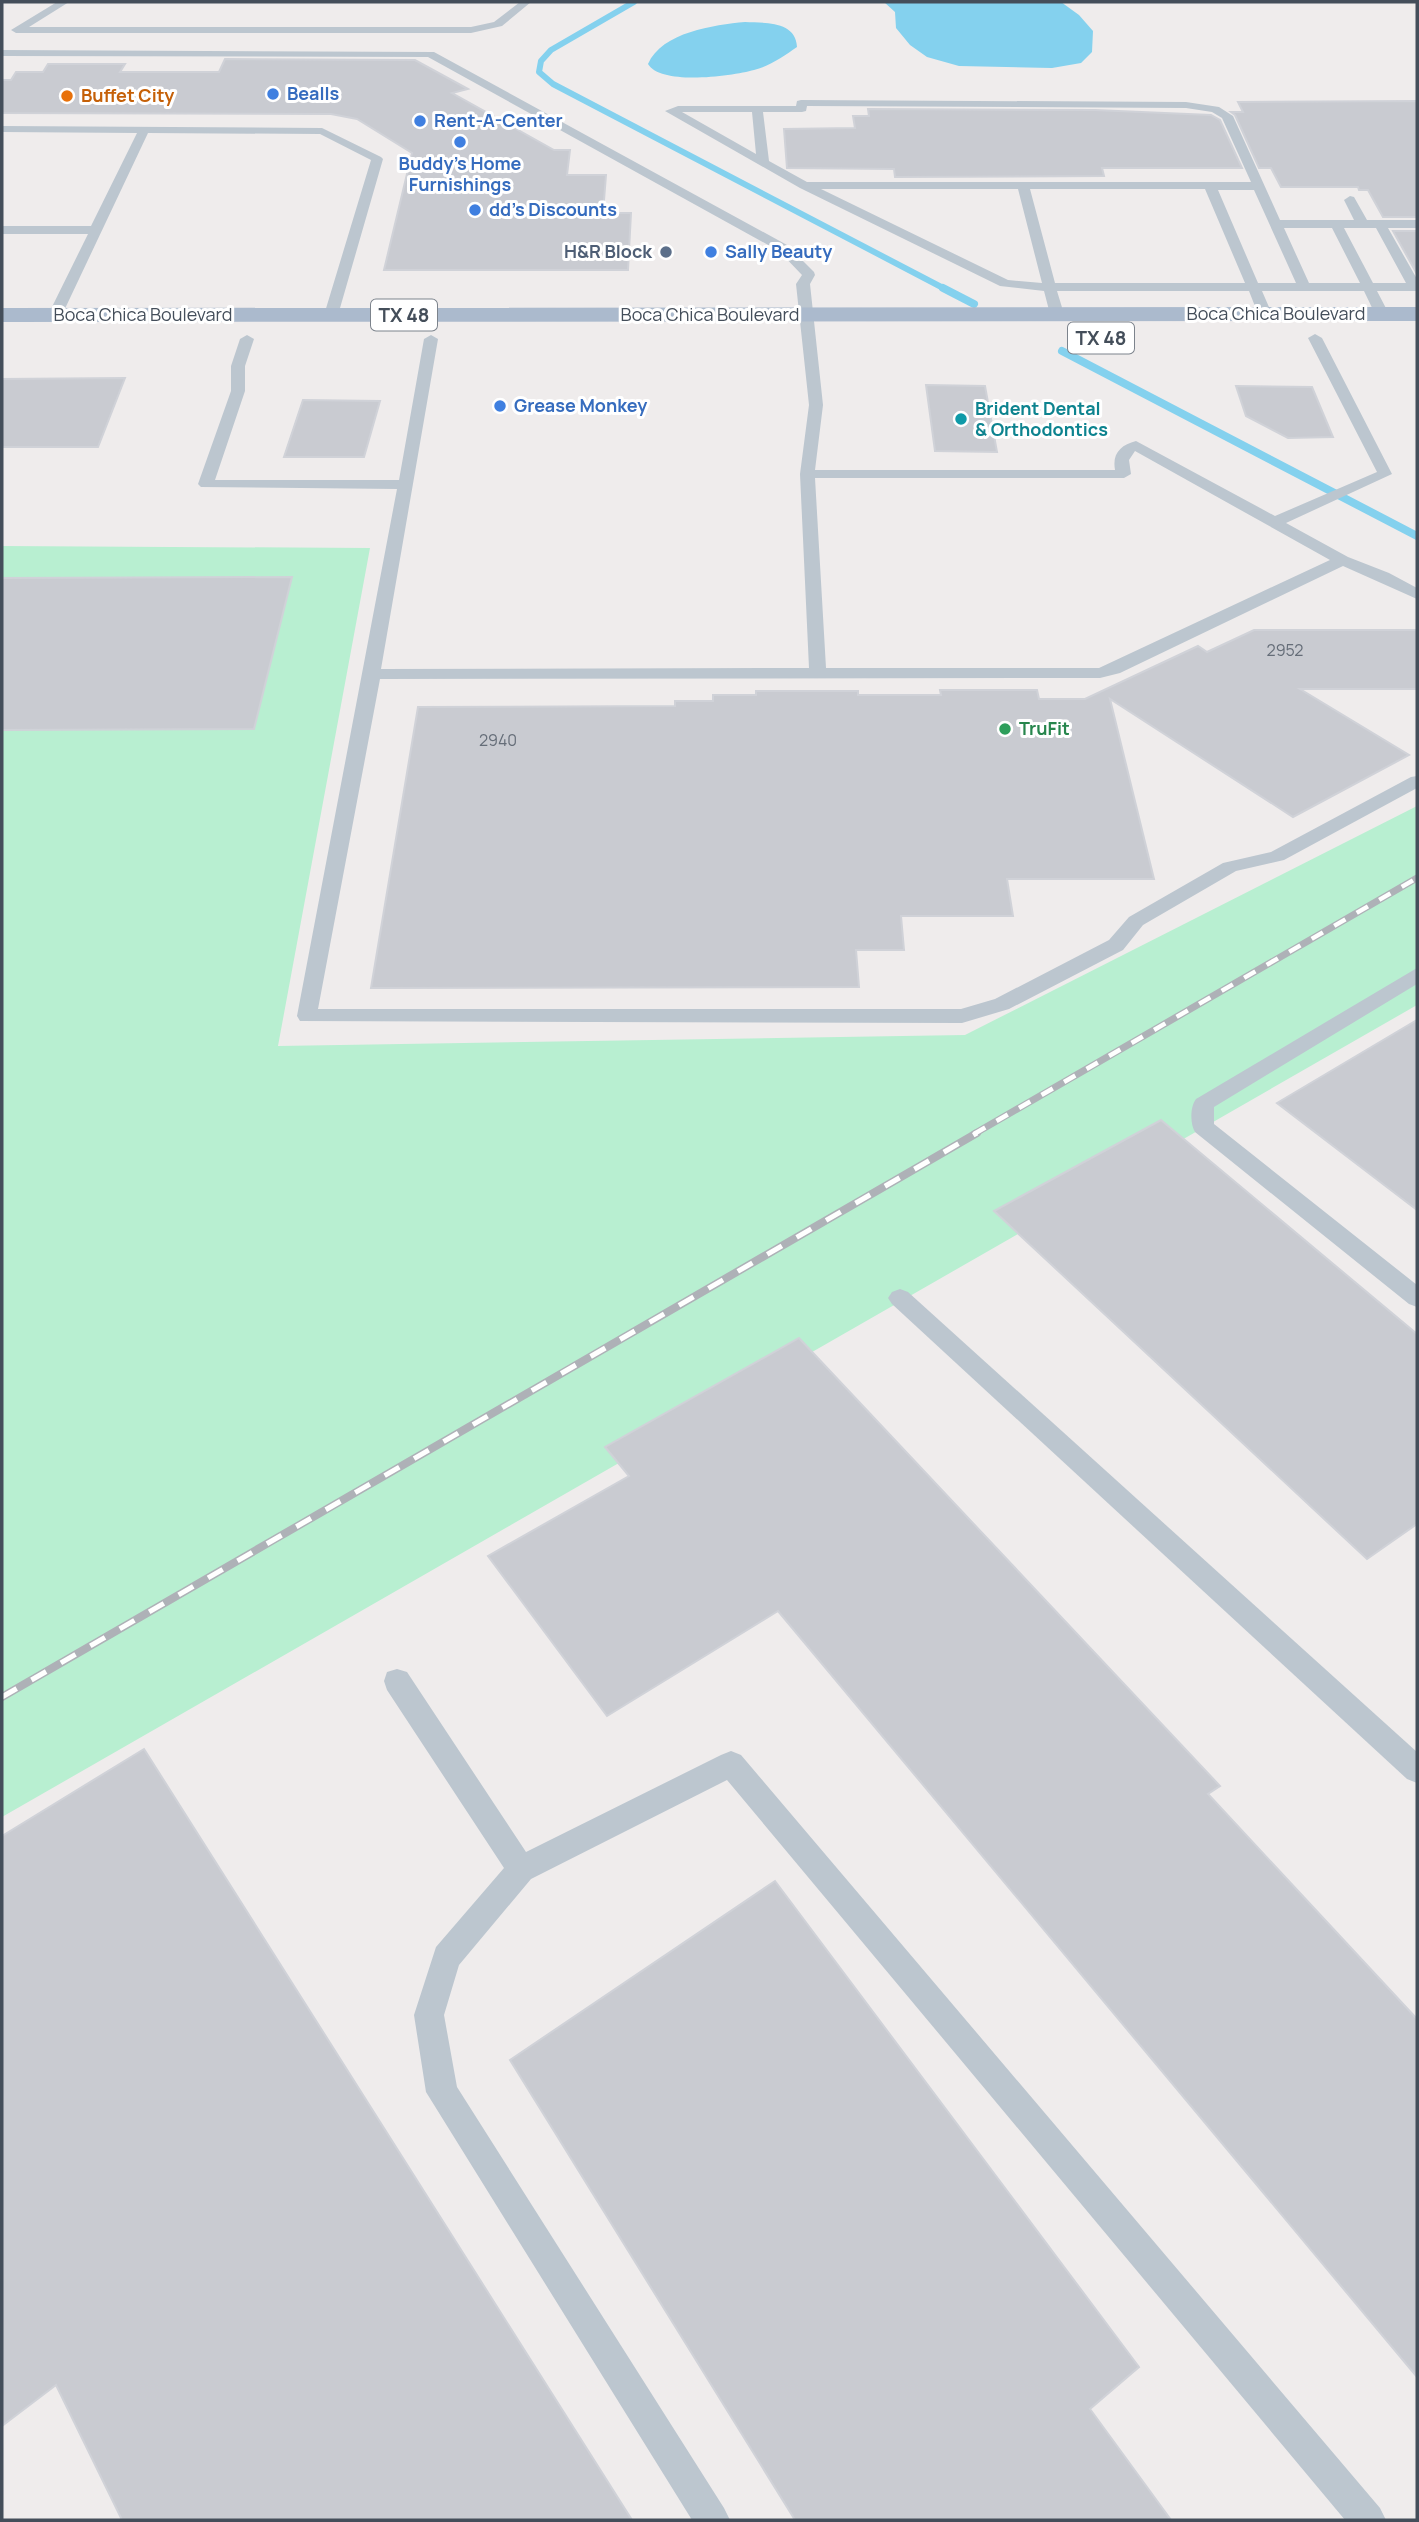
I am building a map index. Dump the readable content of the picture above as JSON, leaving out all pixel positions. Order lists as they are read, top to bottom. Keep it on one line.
{"streets":{"main road":["Boca Chica Boulevard","TX 48"]},"places":["Bealls","Buffet City","Rent-A-Center","Buddy's Home Furnishings","dd's Discounts","H&R Block","Sally Beauty","Grease Monkey","Brident Dental & Orthodontics","TruFit"],"house_numbers":["2952","2940"]}
